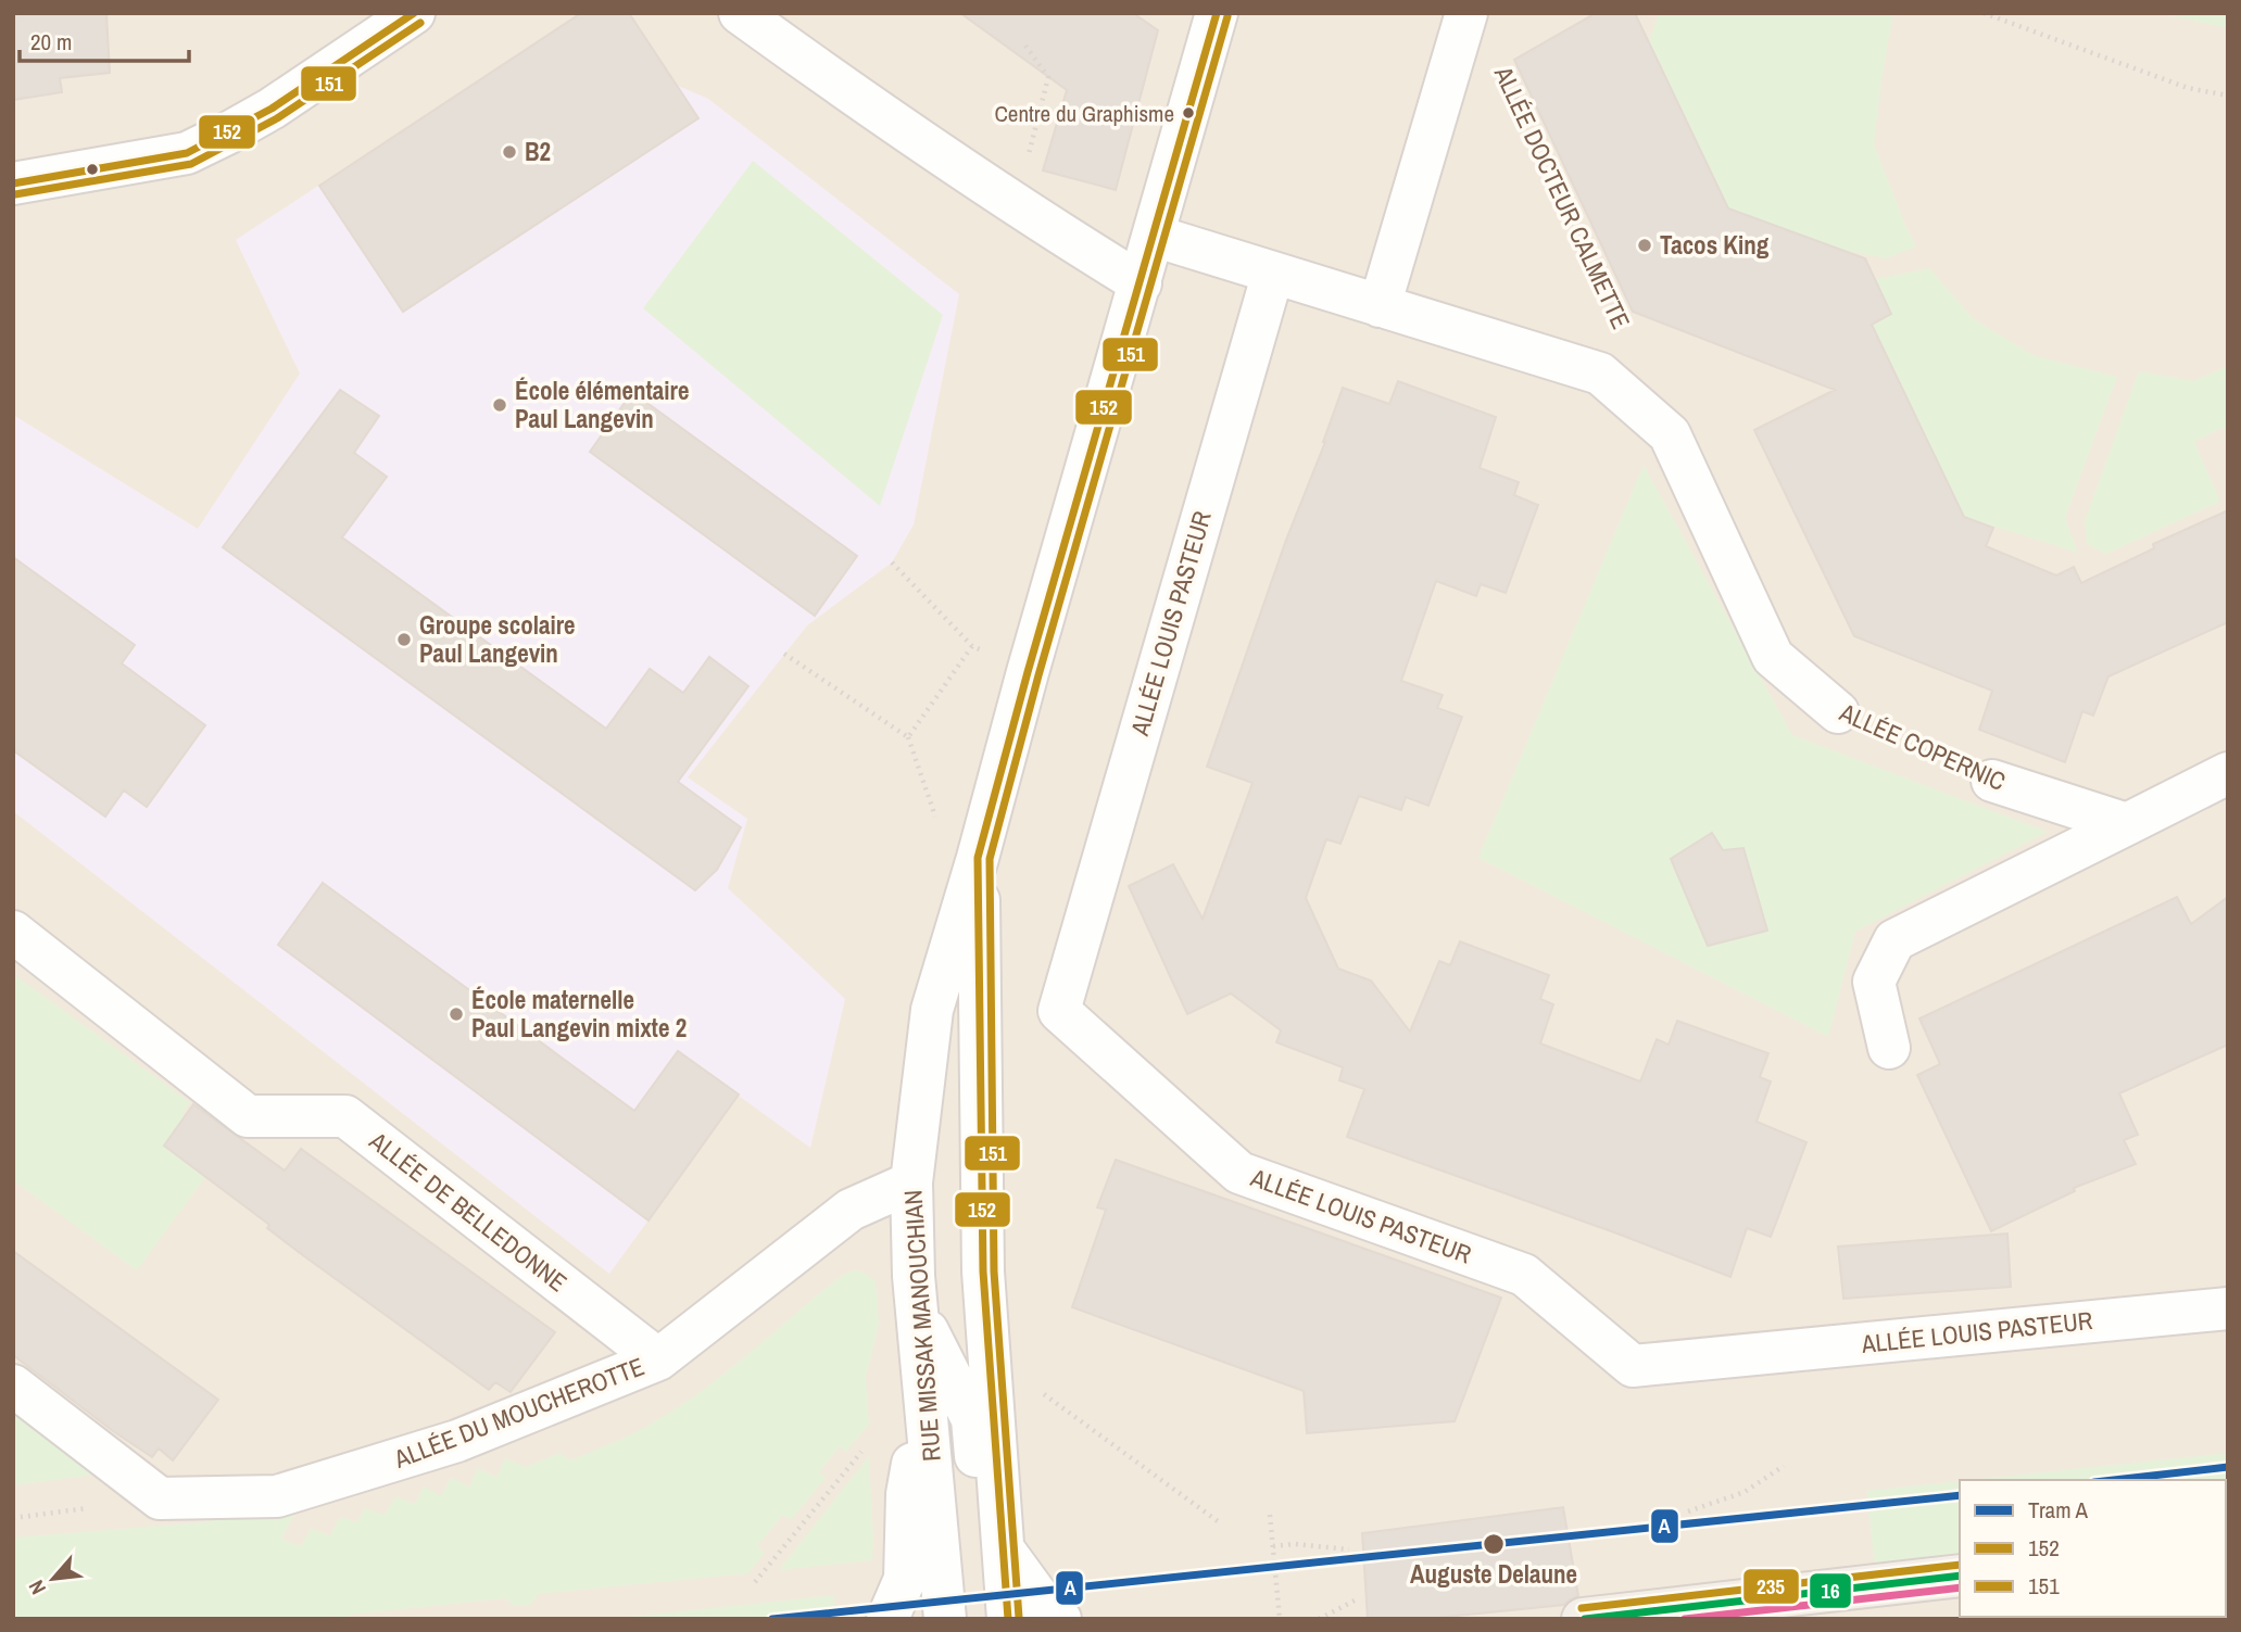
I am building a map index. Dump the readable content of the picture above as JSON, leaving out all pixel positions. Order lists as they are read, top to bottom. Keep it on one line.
{"streets":{"street":["ALLÉE LOUIS PASTEUR","ALLÉE COPERNIC","ALLÉE DE BELLEDONNE","RUE MISSAK MANOUCHIAN","ALLÉE DU MOUCHEROTTE"],"path":["ALLÉE DOCTEUR CALMETTE"]},"crossings":[["ALLÉE DOCTEUR CALMETTE","ALLÉE COPERNIC"],["ALLÉE DE BELLEDONNE","ALLÉE DU MOUCHEROTTE"]],"places":["Centre du Graphisme","B2","Tacos King","École élémentaire Paul Langevin","Groupe scolaire Paul Langevin","École maternelle Paul Langevin mixte 2","Auguste Delaune"],"lines":["transit line 152","transit line 151","tram line A","transit line 235","transit line 16"],"legend":["Tram A","152","151"],"scale_bar":"20 m","north":"bottom left"}
